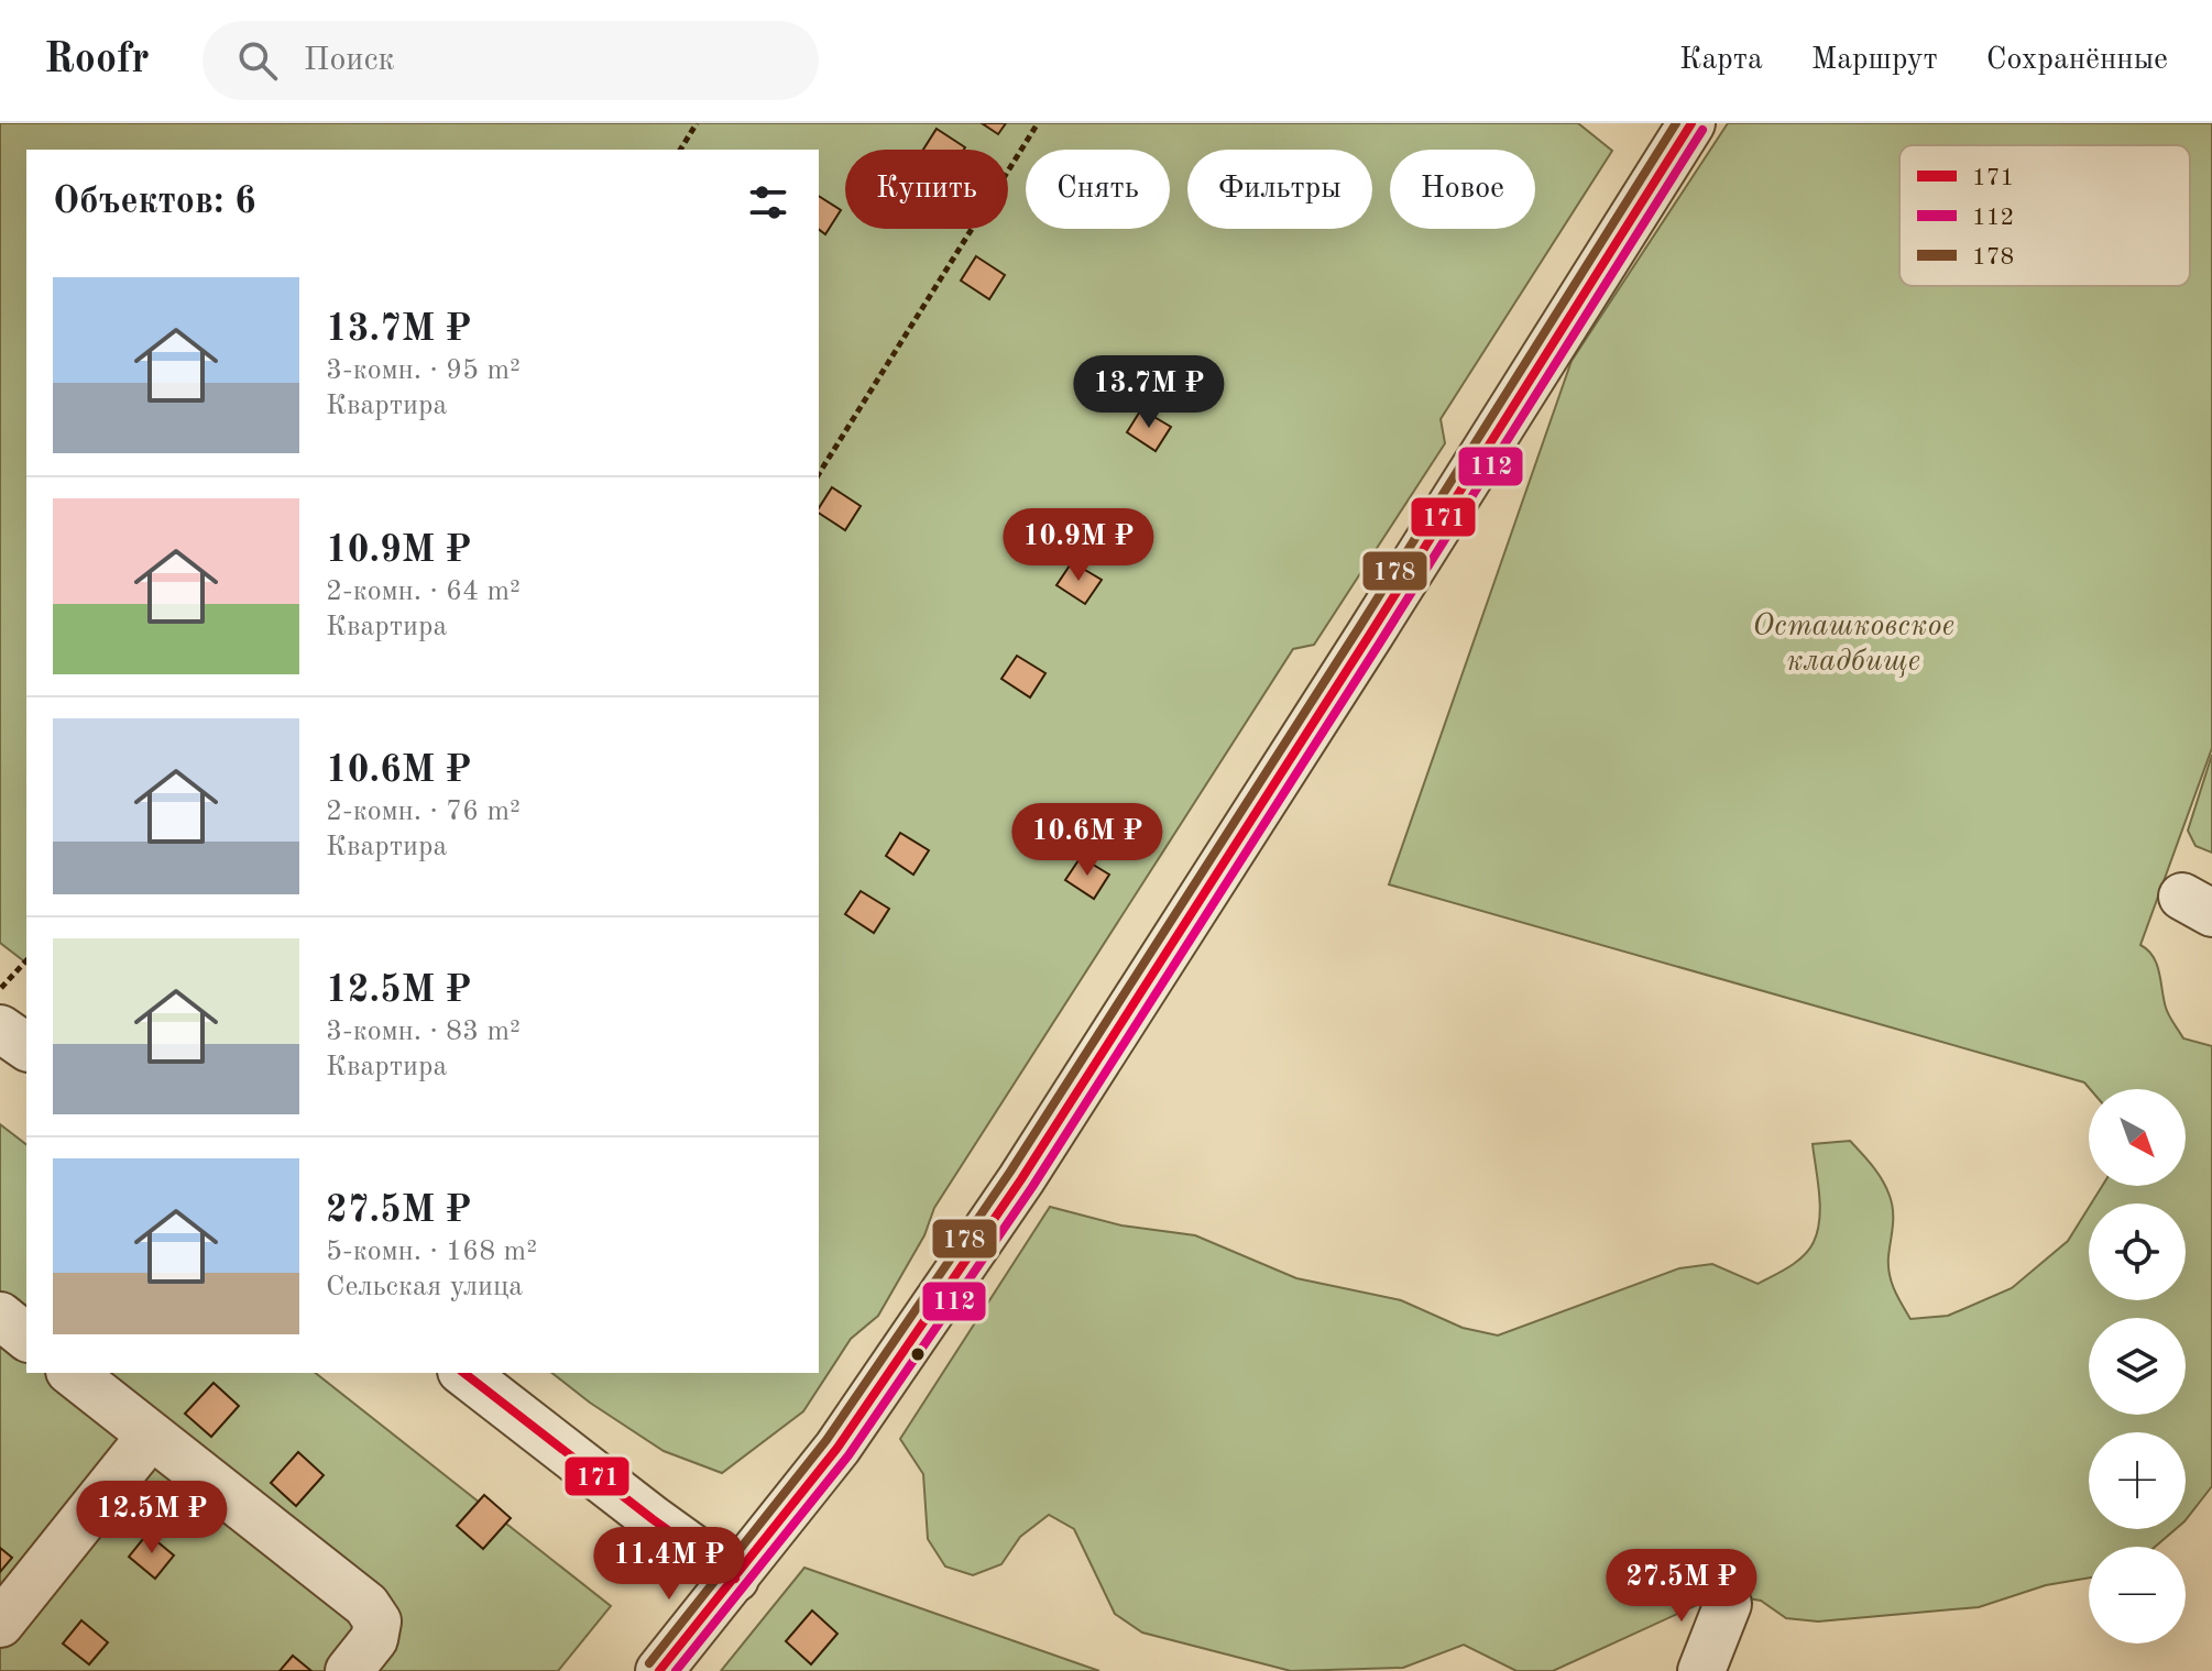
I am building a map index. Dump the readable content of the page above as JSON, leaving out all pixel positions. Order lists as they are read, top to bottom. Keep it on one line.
{"parks":["Осташковское кладбище"],"lines":["transit line 171","transit line 178","transit line 112"],"legend":["171","112","178"],"north":"bottom right","page":{"header":"Roofr","search":"Поиск","nav":["Карта","Маршрут","Сохранённые"],"chip":["Купить","Снять","Фильтры","Новое"],"heading":"Объектов: 6","list":[{"name":"13.7M ₽","note":"3-комн. · 95 m² · Квартира"},{"name":"10.9M ₽","note":"2-комн. · 64 m² · Квартира"},{"name":"10.6M ₽","note":"2-комн. · 76 m² · Квартира"},{"name":"12.5M ₽","note":"3-комн. · 83 m² · Квартира"},{"name":"27.5M ₽","note":"5-комн. · 168 m² · Сельская улица"}],"price":["13.7M ₽","10.9M ₽","10.6M ₽","12.5M ₽","11.4M ₽","27.5M ₽"],"map_buttons":["+","−"]}}
